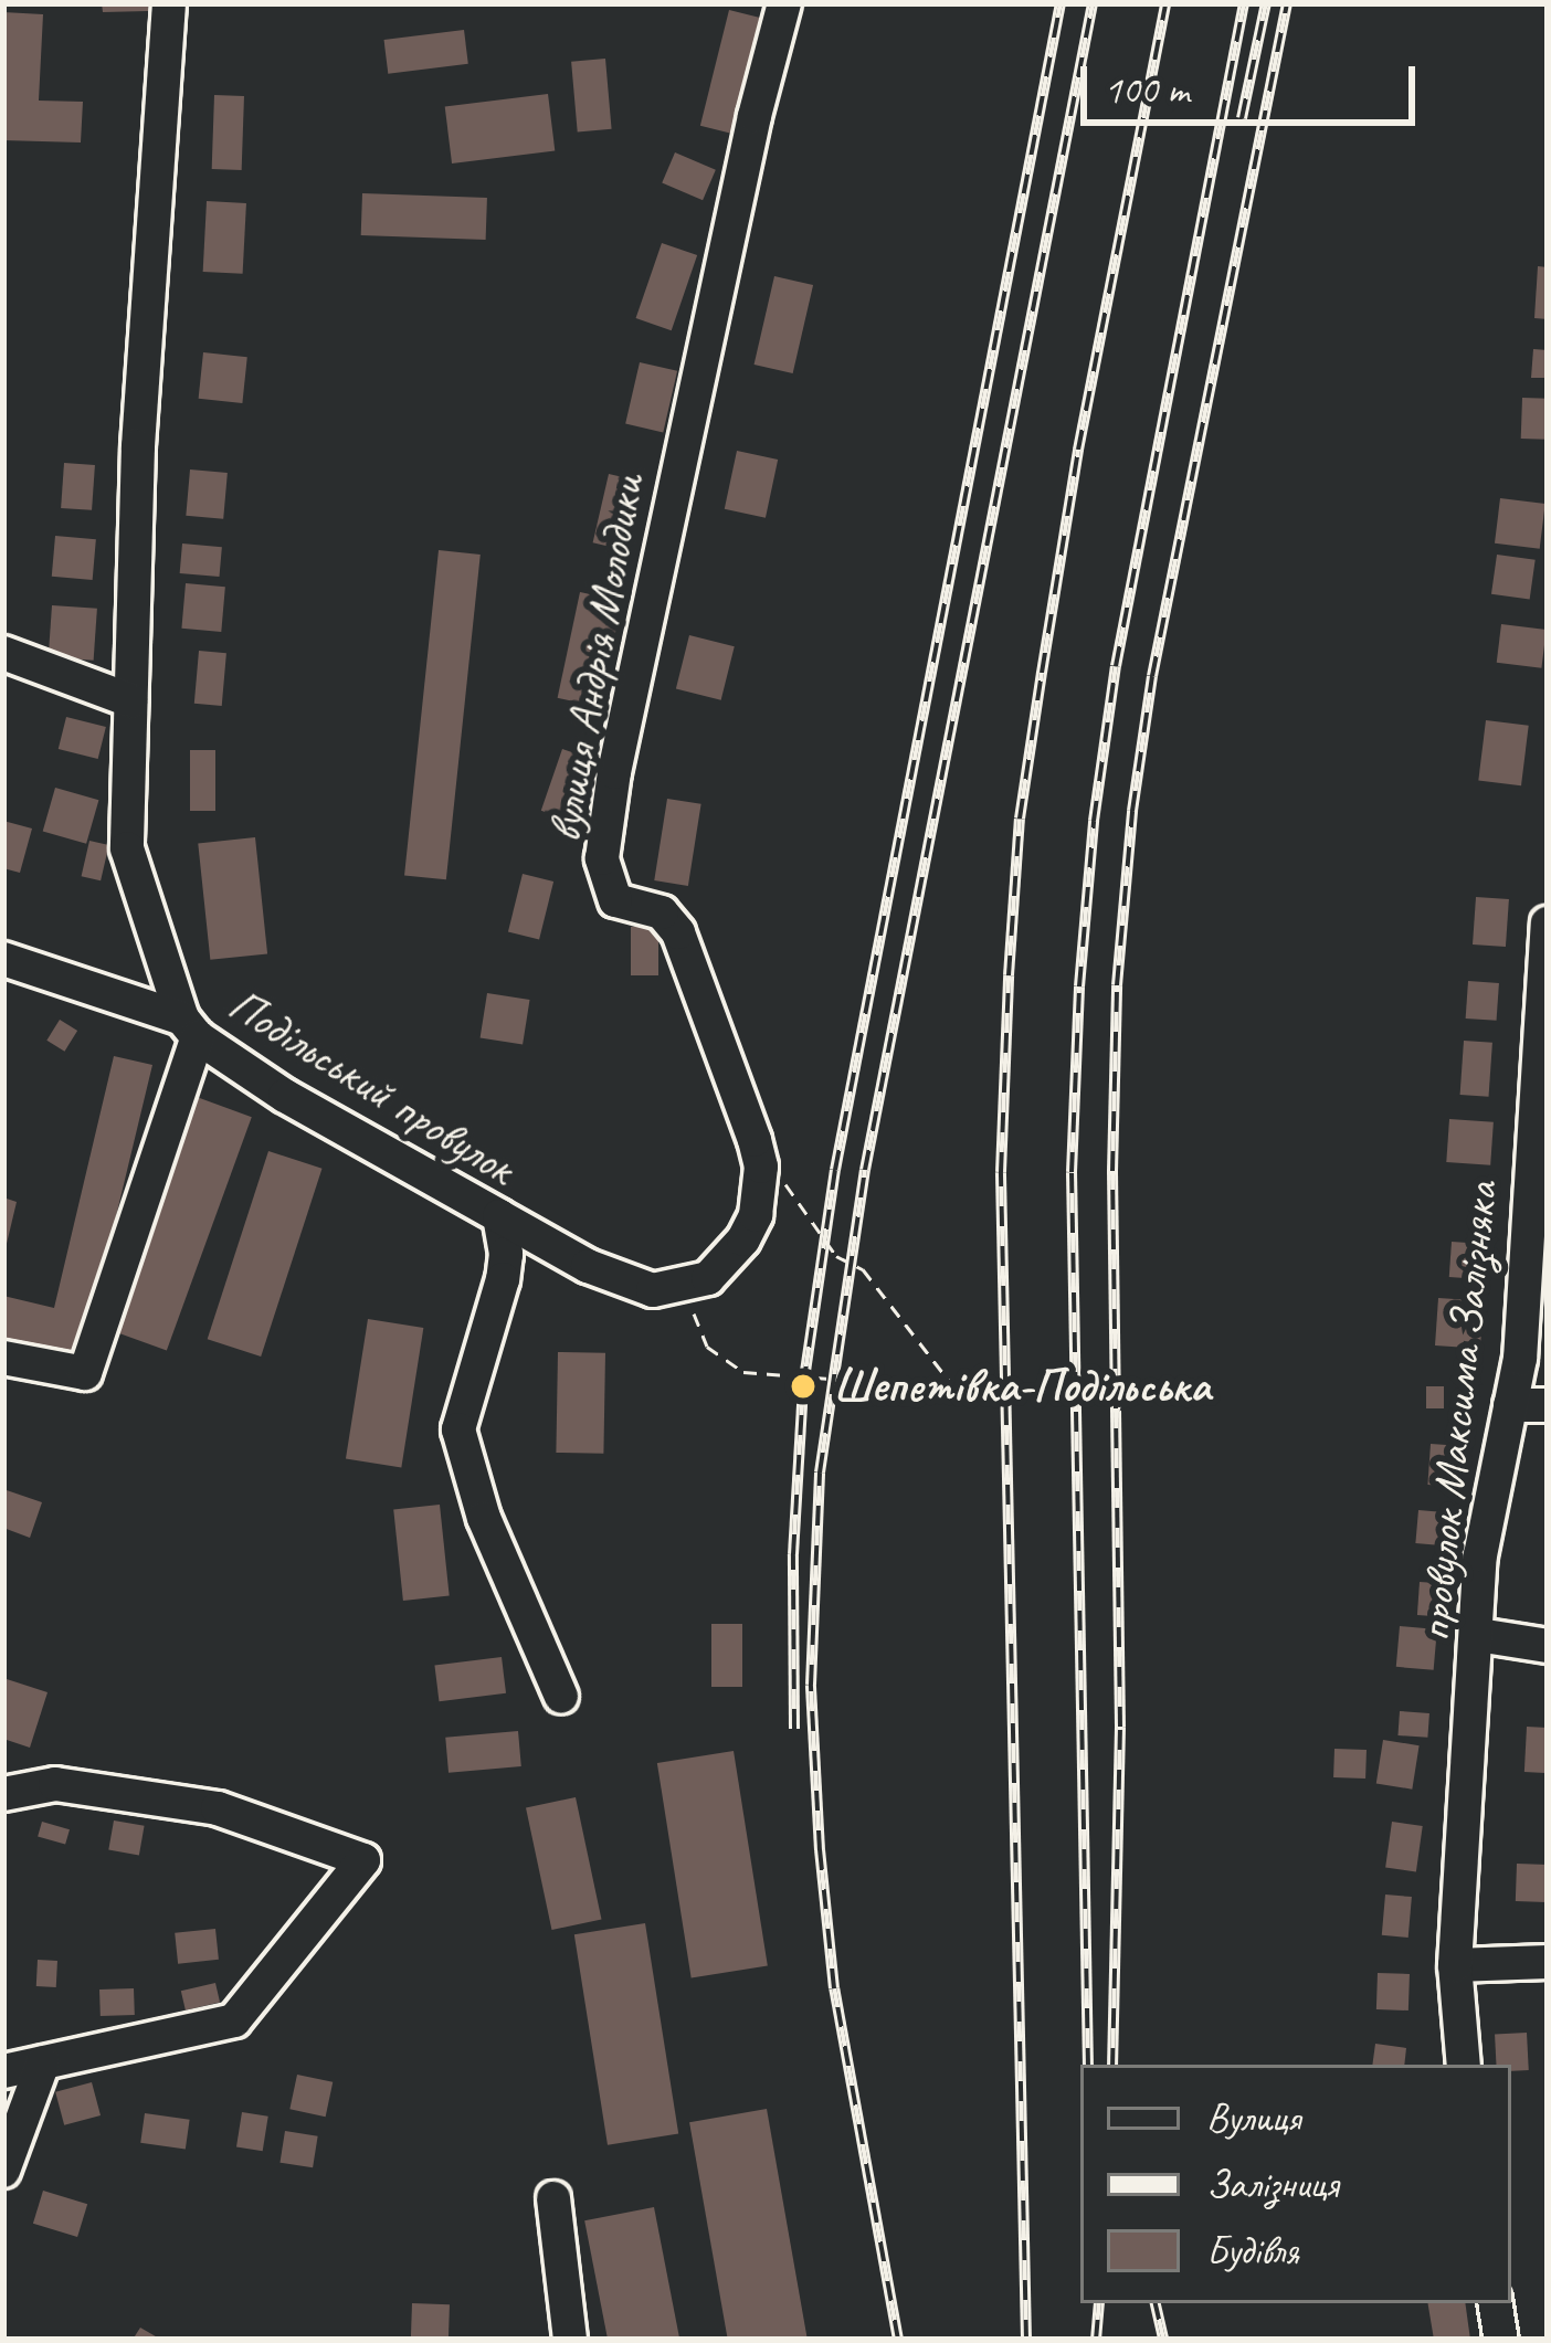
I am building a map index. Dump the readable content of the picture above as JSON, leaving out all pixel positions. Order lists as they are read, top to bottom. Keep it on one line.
{"streets":{"street":["вулиця Андрія Молодики","Подільський провулок","провулок Максима Залізняка"]},"places":["Шепетівка-Подільська"],"legend":["Вулиця","Залізниця","Будівля"],"scale_bar":"100 m"}
